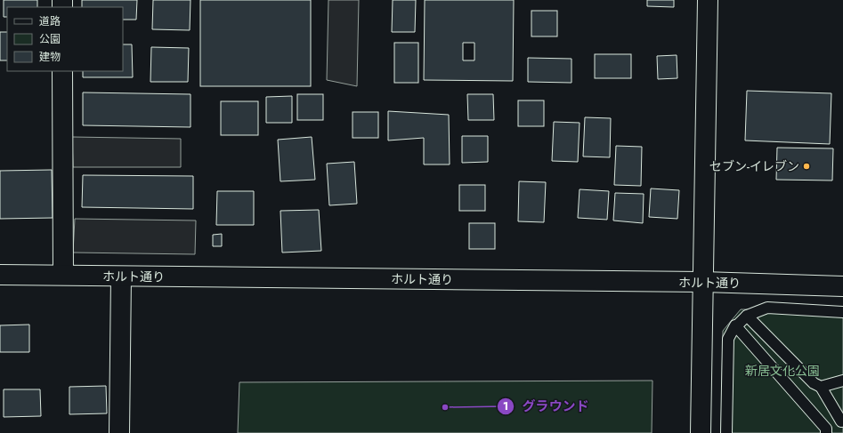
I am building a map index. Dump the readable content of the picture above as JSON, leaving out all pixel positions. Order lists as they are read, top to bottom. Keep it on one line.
{"streets":{"street":["ホルト通り"]},"parks":["新居文化公園"],"places":["セブン-イレブン","グラウンド"],"legend":["道路","公園","建物"]}
